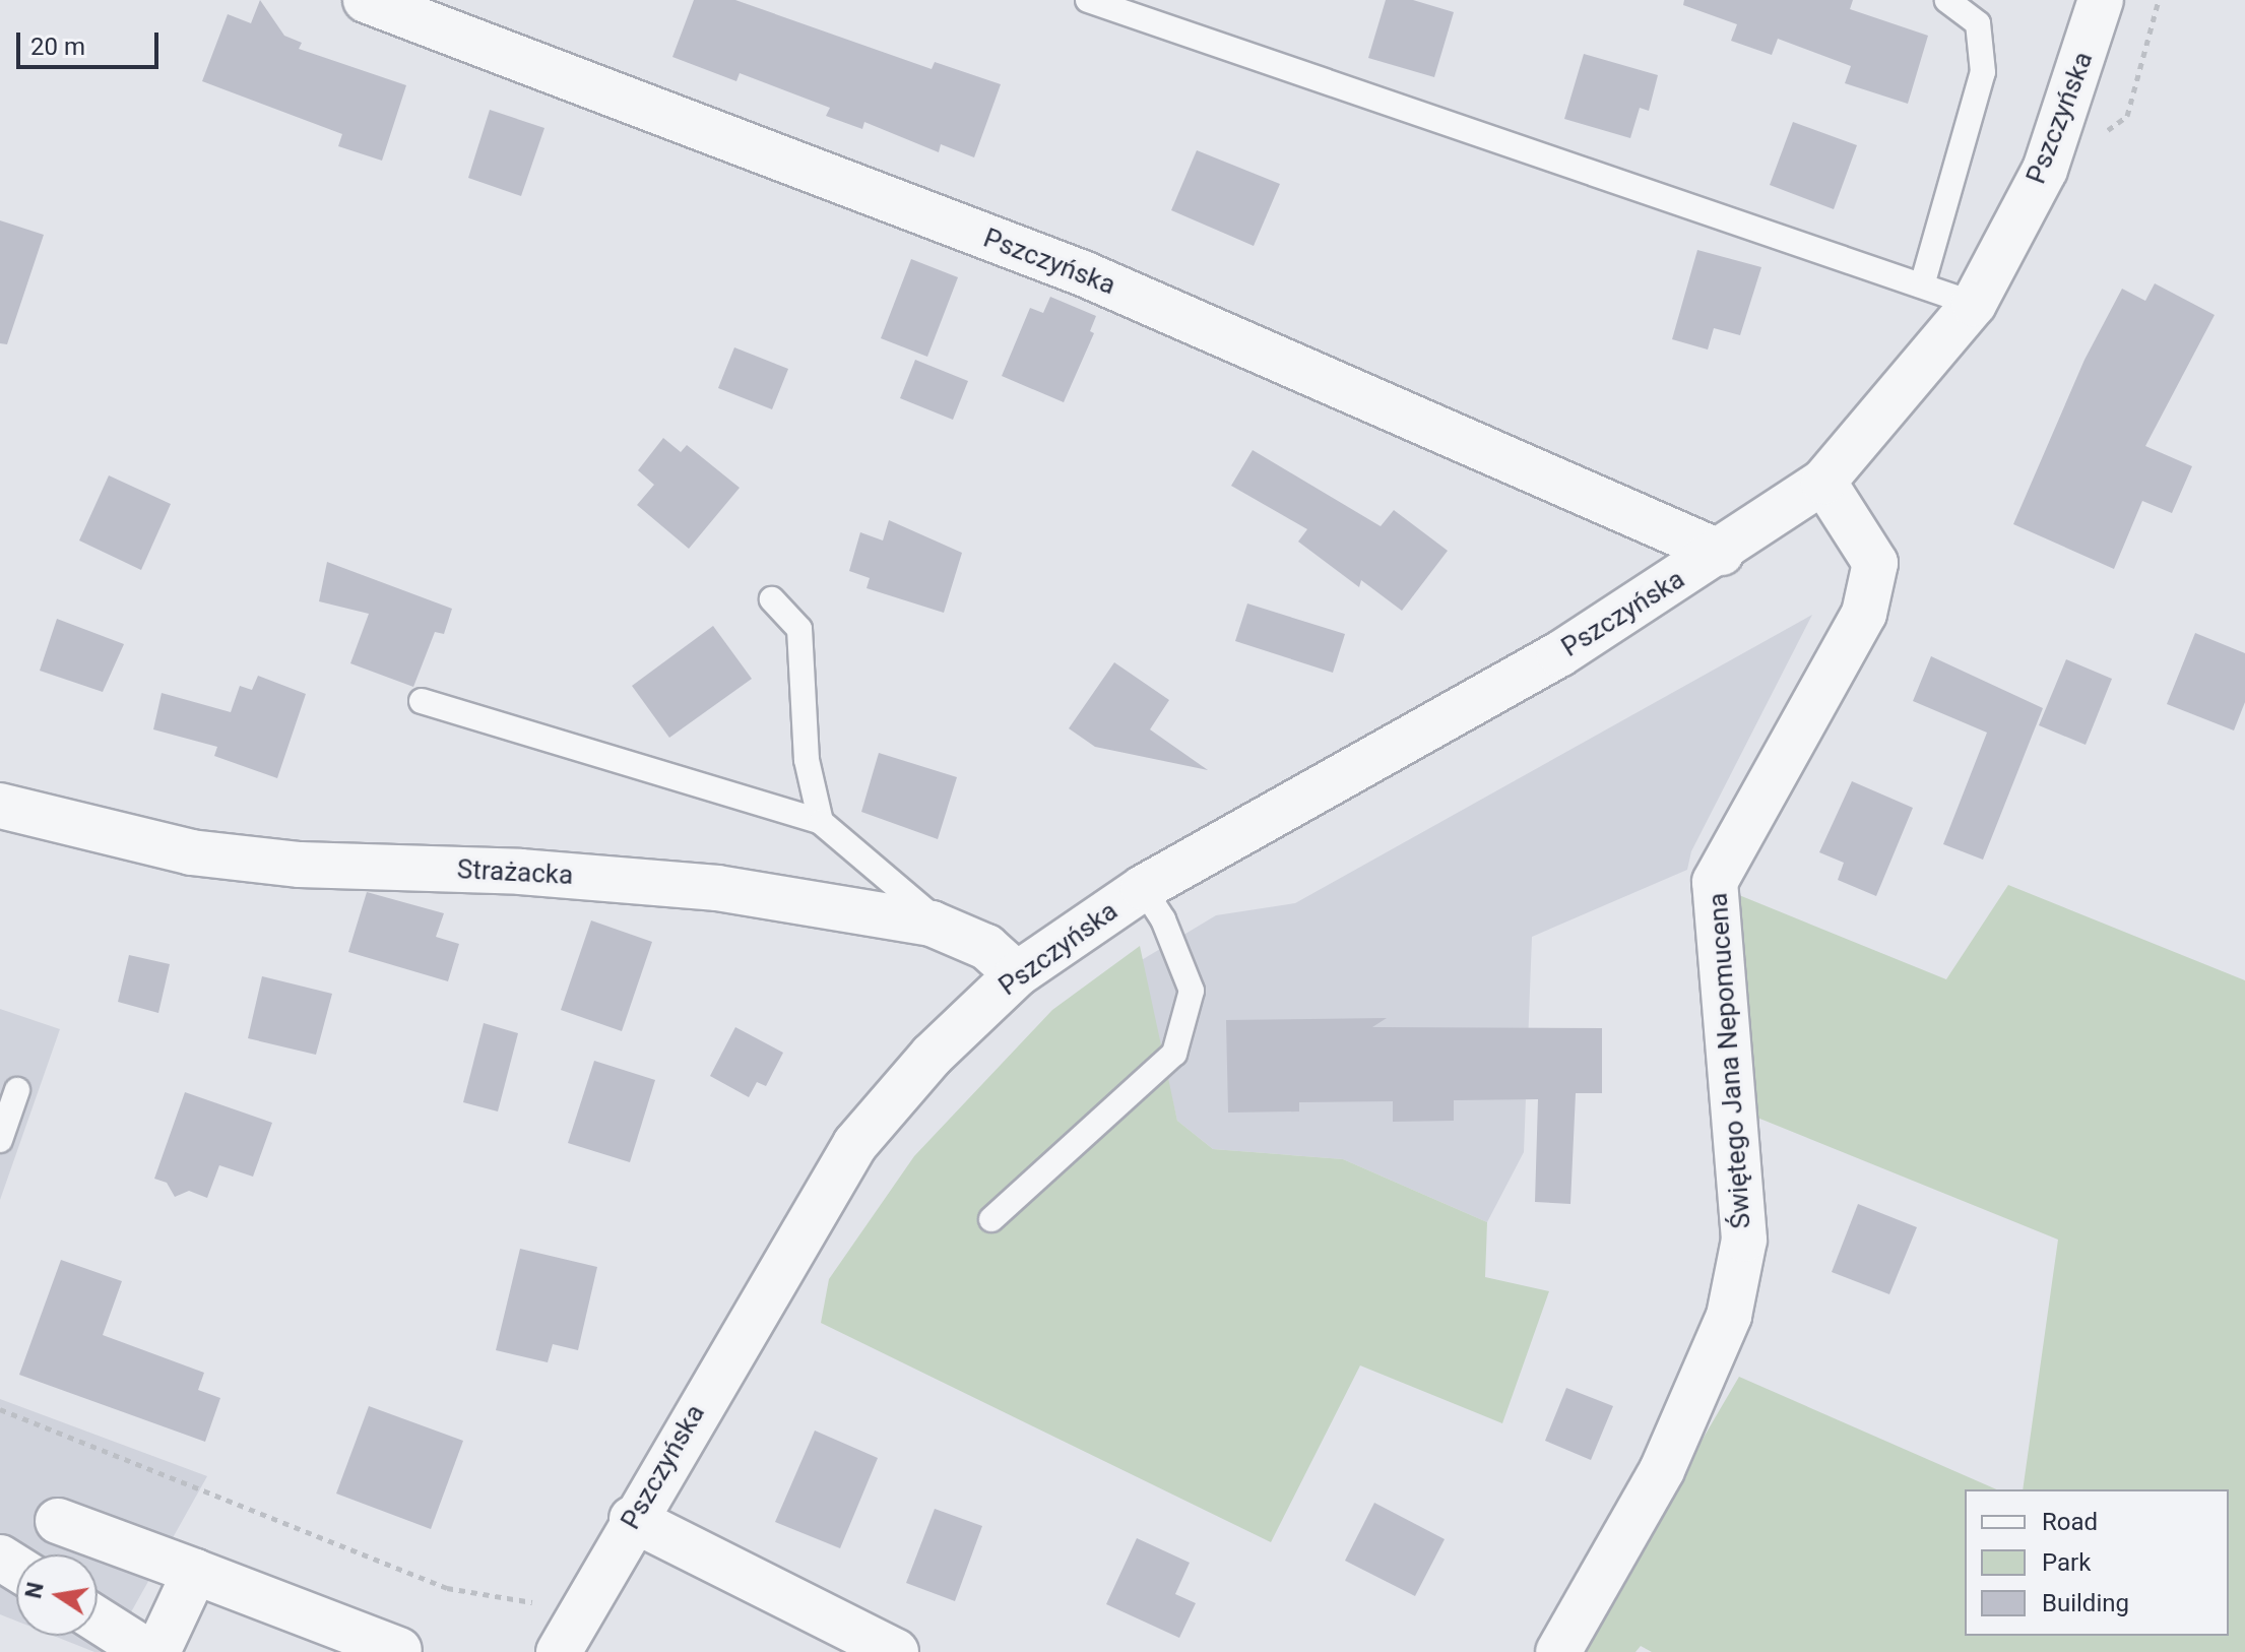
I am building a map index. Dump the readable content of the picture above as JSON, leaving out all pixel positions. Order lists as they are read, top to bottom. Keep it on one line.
{"streets":{"street":["Pszczyńska","Strażacka","Świętego Jana Nepomucena"]},"crossings":[["Pszczyńska","Strażacka"],["Pszczyńska","Świętego Jana Nepomucena"]],"legend":["Road","Park","Building"],"scale_bar":"20 m","north":"left"}
